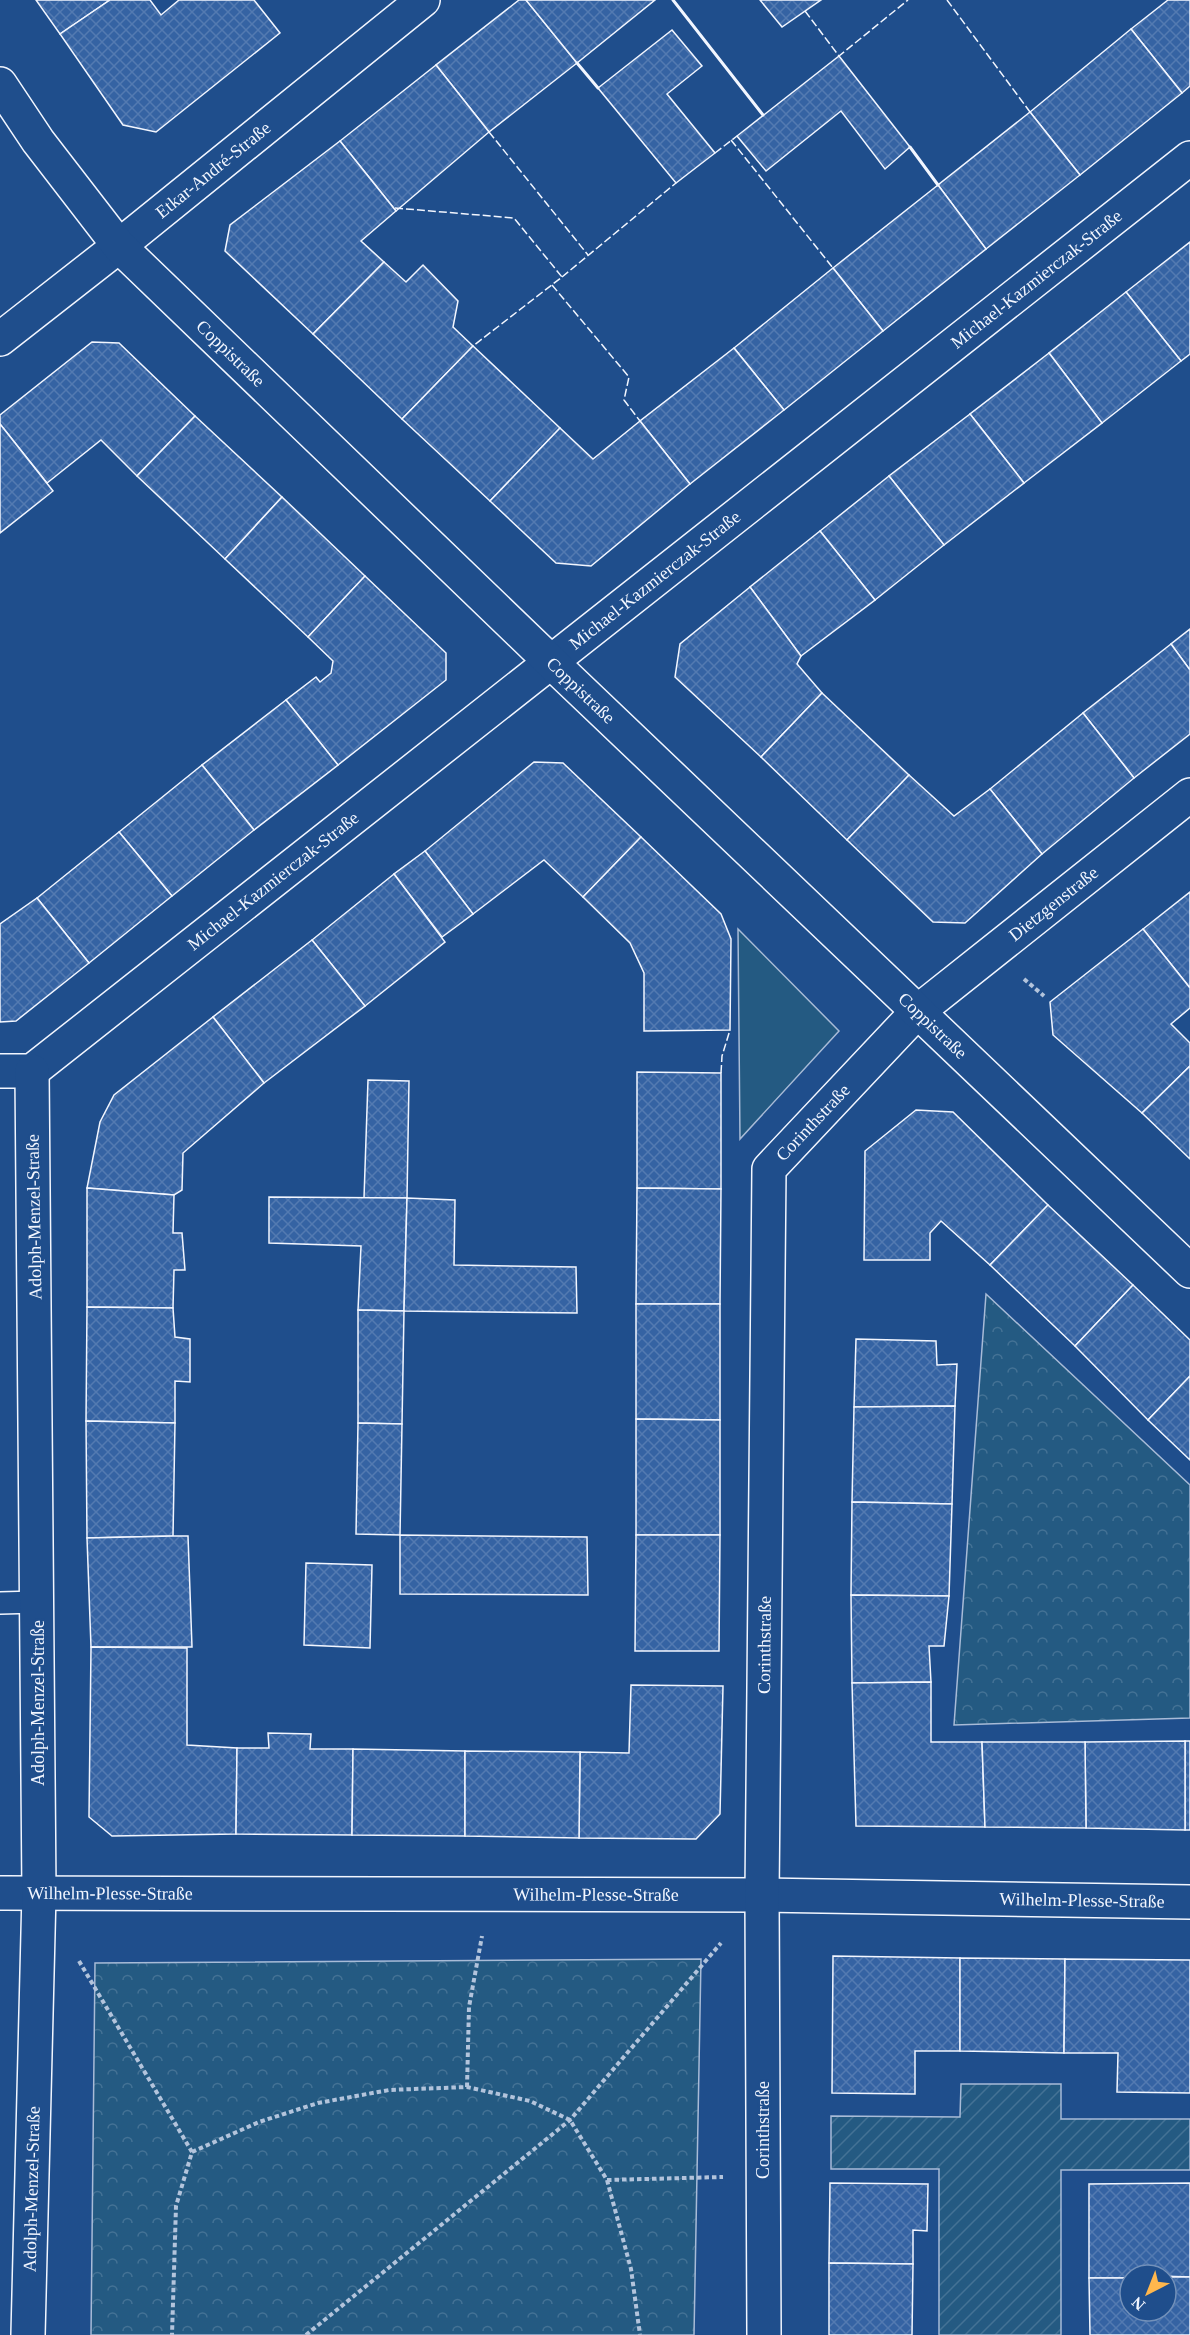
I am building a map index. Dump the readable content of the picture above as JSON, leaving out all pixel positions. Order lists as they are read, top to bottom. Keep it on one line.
{"streets":{"street":["Etkar-André-Straße","Michael-Kazmierczak-Straße","Coppistraße","Dietzgenstraße","Corinthstraße","Adolph-Menzel-Straße","Wilhelm-Plesse-Straße"]},"crossings":[["Etkar-André-Straße","Coppistraße"],["Michael-Kazmierczak-Straße","Coppistraße"],["Michael-Kazmierczak-Straße","Adolph-Menzel-Straße"],["Coppistraße","Dietzgenstraße"],["Coppistraße","Corinthstraße"],["Dietzgenstraße","Corinthstraße"],["Corinthstraße","Wilhelm-Plesse-Straße"],["Adolph-Menzel-Straße","Wilhelm-Plesse-Straße"]],"north":"bottom left"}
